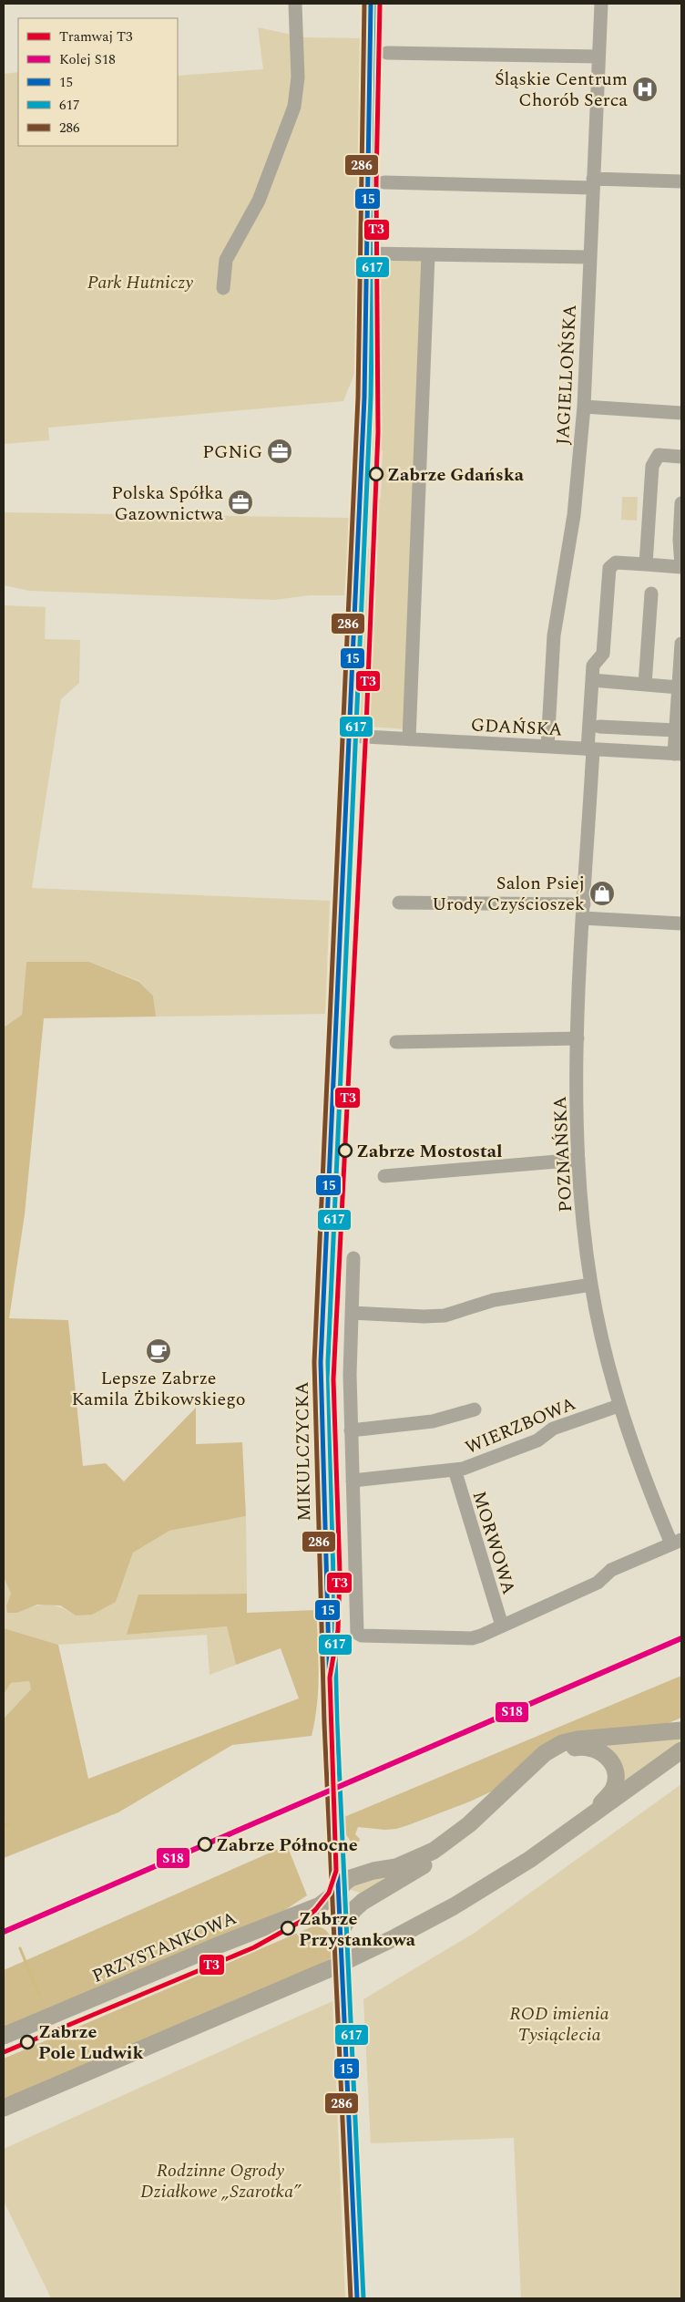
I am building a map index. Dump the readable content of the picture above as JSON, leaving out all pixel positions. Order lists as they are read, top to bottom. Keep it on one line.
{"streets":{"main road":["MIKULCZYCKA","PRZYSTANKOWA"],"street":["JAGIELLOŃSKA","GDAŃSKA","POZNAŃSKA","WIERZBOWA","MORWOWA"]},"crossings":[["JAGIELLOŃSKA","GDAŃSKA"],["GDAŃSKA","POZNAŃSKA"],["GDAŃSKA","MIKULCZYCKA"],["POZNAŃSKA","WIERZBOWA"],["WIERZBOWA","MORWOWA"]],"parks":["Park Hutniczy","ROD imienia Tysiąclecia","Rodzinne Ogrody Działkowe „Szarotka”"],"places":{"hospital":["Śląskie Centrum Chorób Serca"],"office":["PGNiG","Polska Spółka Gazownictwa"],"other":["Zabrze Gdańska","Zabrze Mostostal","Zabrze Północne","Zabrze Przystankowa","Zabrze Pole Ludwik"],"shop":["Salon Psiej Urody Czyścioszek"],"cafe":["Lepsze Zabrze Kamila Żbikowskiego"]},"lines":["tram line T3","transit line 15","transit line 617","transit line 286","rail line S18"],"legend":["Tramwaj T3","Kolej S18","15","617","286"]}
